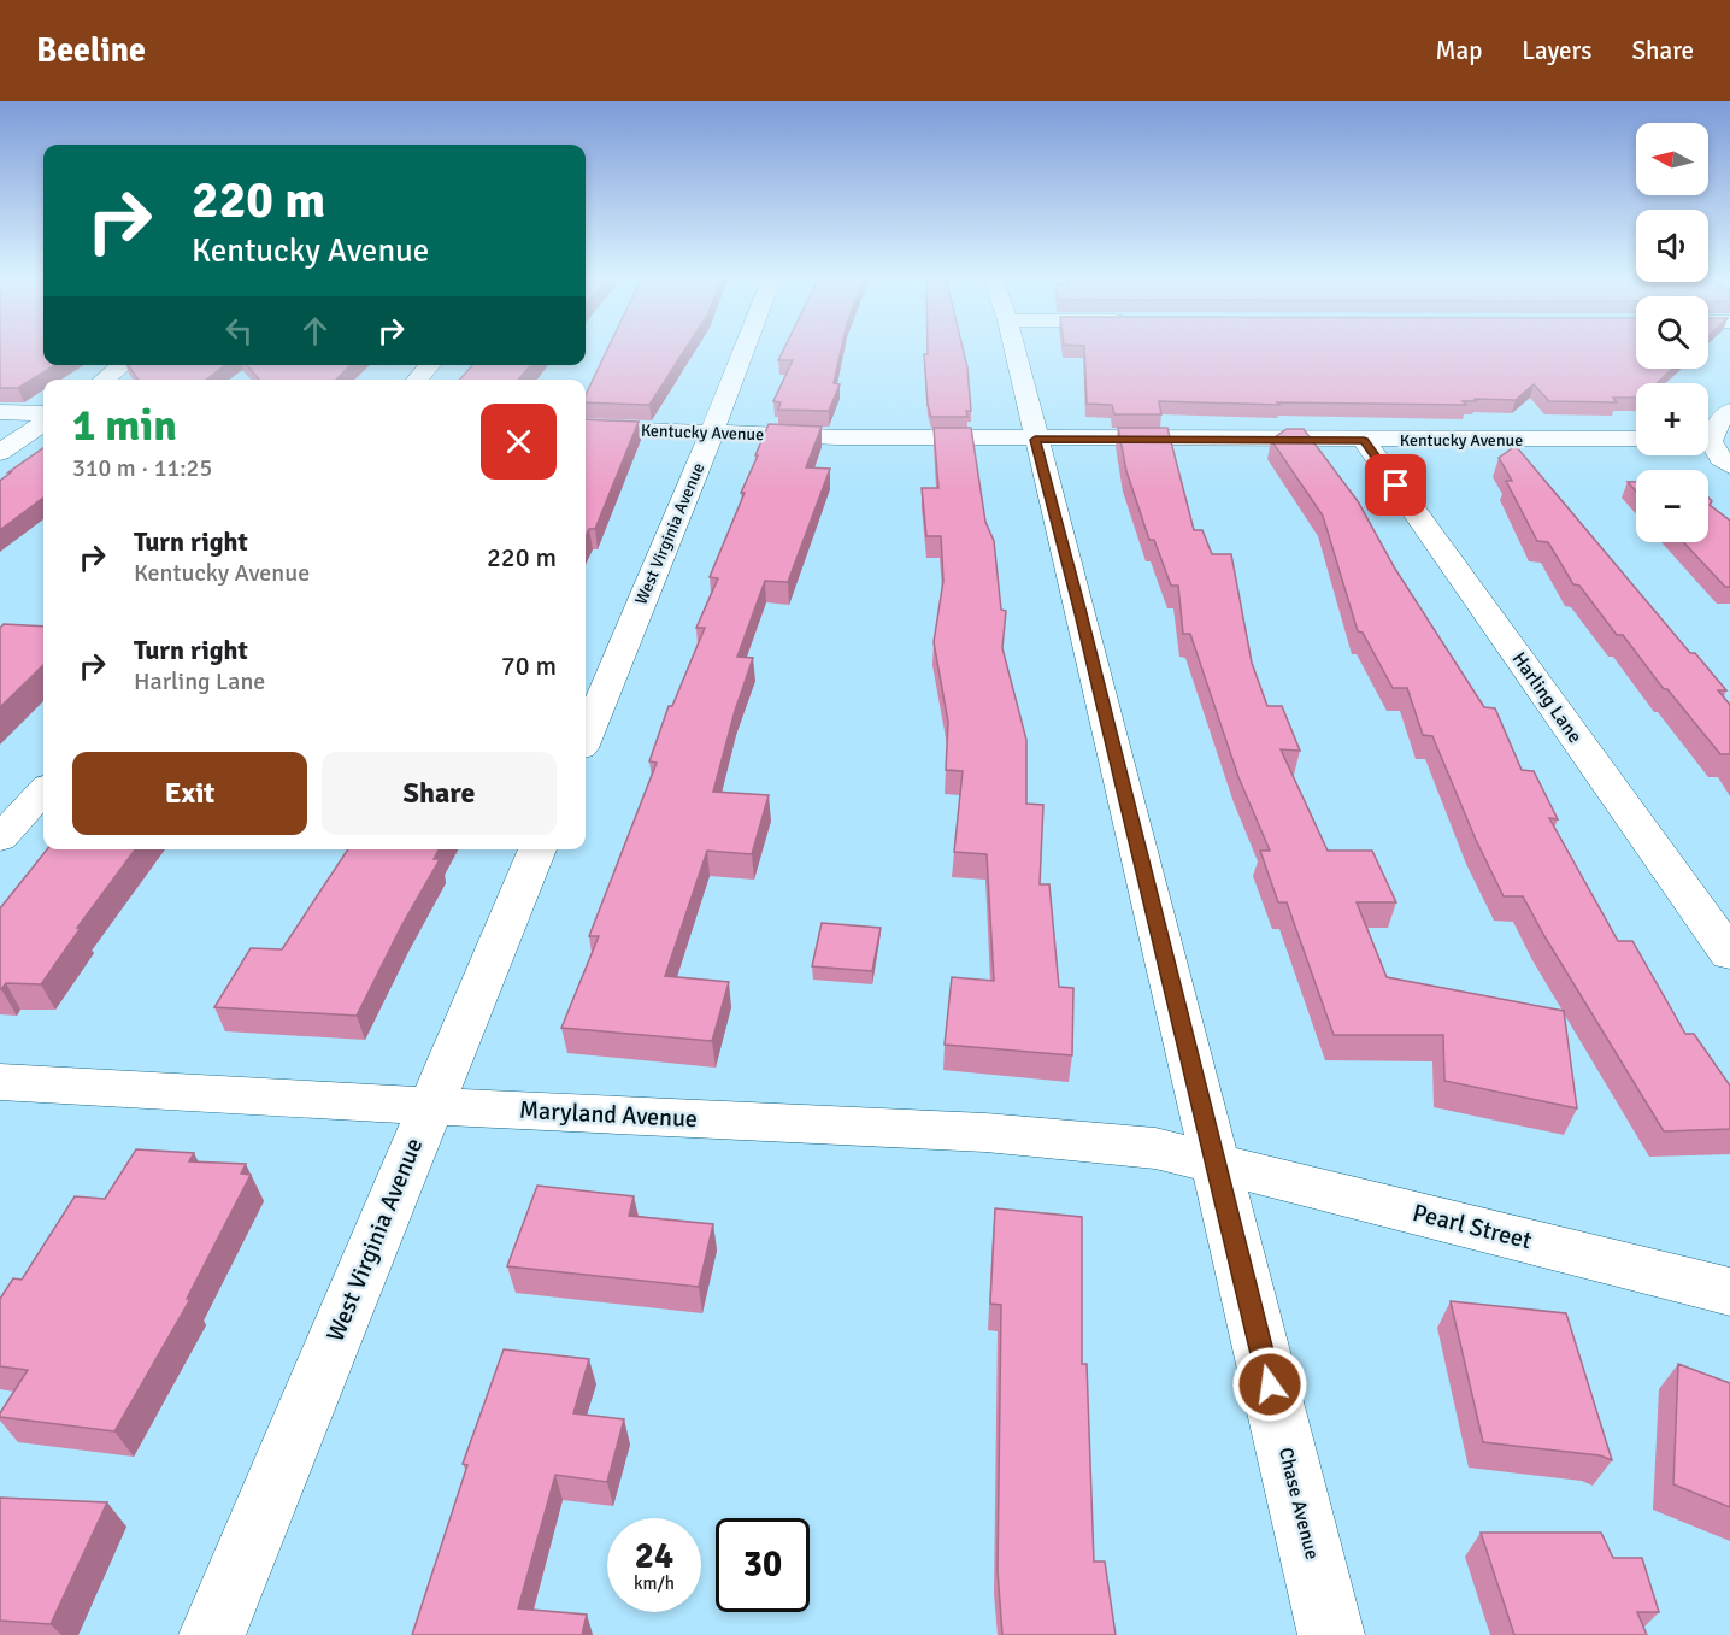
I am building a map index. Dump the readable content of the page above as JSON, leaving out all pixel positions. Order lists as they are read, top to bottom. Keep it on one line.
{"streets":{"street":["Kentucky Avenue","West Virginia Avenue","Harling Lane","Maryland Avenue","Pearl Street","Chase Avenue"]},"crossings":[["Kentucky Avenue","West Virginia Avenue"],["Kentucky Avenue","Harling Lane"],["Kentucky Avenue","Chase Avenue"],["West Virginia Avenue","Maryland Avenue"],["Maryland Avenue","Pearl Street"],["Maryland Avenue","Chase Avenue"],["Pearl Street","Chase Avenue"]],"north":"left","page":{"header":"Beeline","nav":["Map","Layers","Share"],"map_buttons":["+","−"],"turn":["220 m","Kentucky Avenue"],"heading":["1 min","310 m · 11:25"],"list":[{"name":"Turn right","note":"Kentucky Avenue","value":"220 m"},{"name":"Turn right","note":"Harling Lane","value":"70 m"}],"buttons":["Exit","Share"],"speed":"24 km/h","limit":"30"}}
